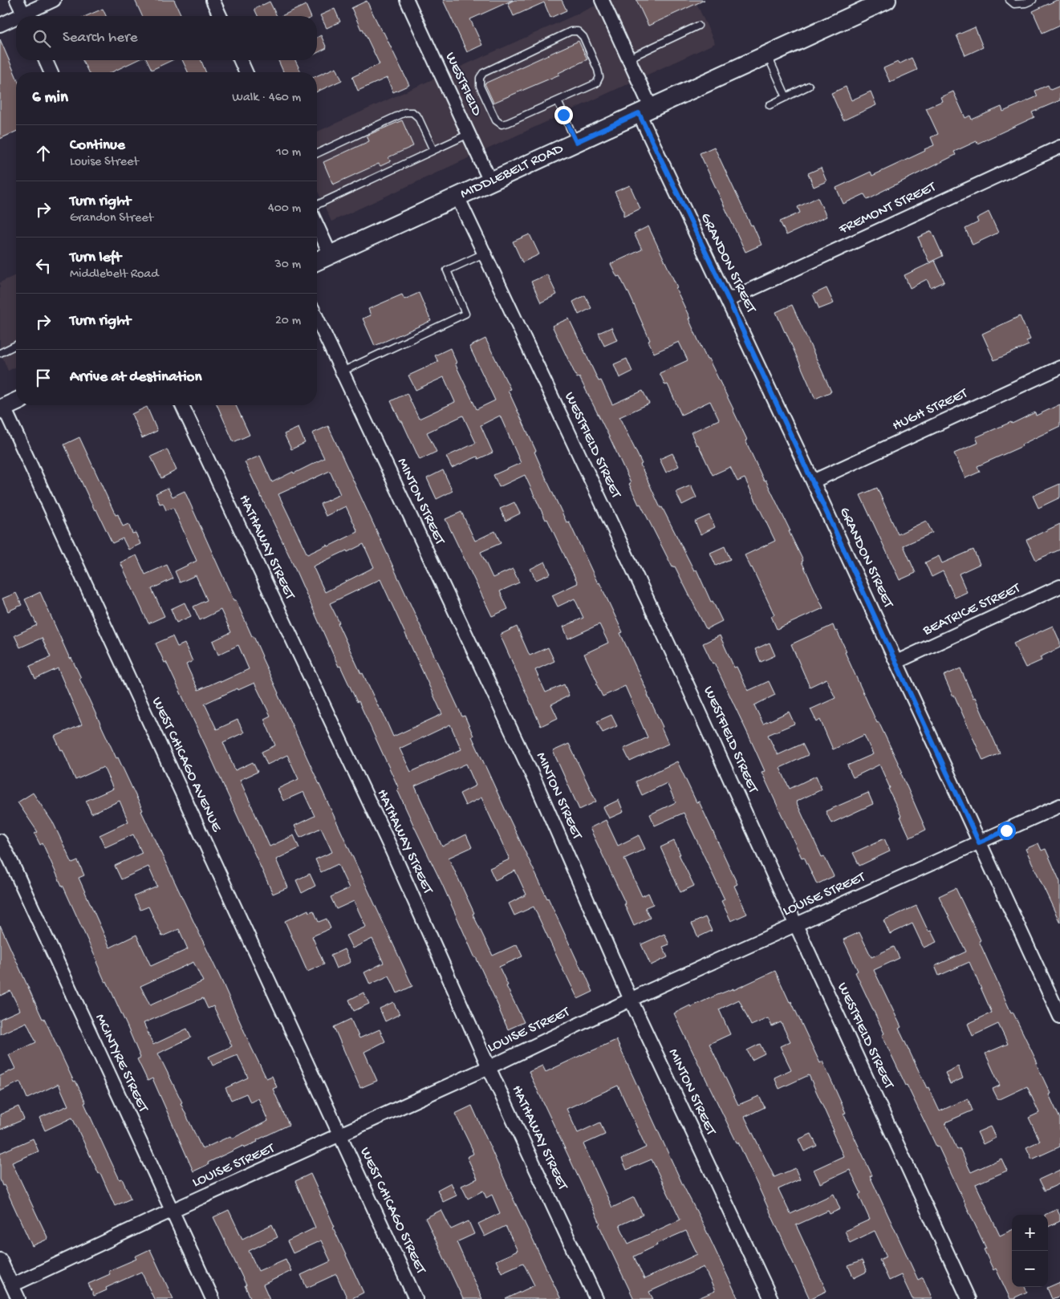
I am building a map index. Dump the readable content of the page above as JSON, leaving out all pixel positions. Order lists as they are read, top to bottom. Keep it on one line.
{"streets":{"main road":["MIDDLEBELT ROAD"],"street":["WESTFIELD","FREMONT STREET","GRANDON STREET","HUGH STREET","WESTFIELD STREET","MINTON STREET","HATHAWAY STREET","BEATRICE STREET","WEST CHICAGO AVENUE","LOUISE STREET","MCINTYRE STREET","WEST CHICAGO STREET"]},"crossings":[["WESTFIELD","MIDDLEBELT ROAD"],["MIDDLEBELT ROAD","GRANDON STREET"],["MIDDLEBELT ROAD","WESTFIELD STREET"],["FREMONT STREET","GRANDON STREET"],["GRANDON STREET","HUGH STREET"],["GRANDON STREET","BEATRICE STREET"],["GRANDON STREET","LOUISE STREET"],["WESTFIELD STREET","LOUISE STREET"],["MINTON STREET","LOUISE STREET"],["HATHAWAY STREET","LOUISE STREET"],["WEST CHICAGO AVENUE","LOUISE STREET"],["WEST CHICAGO AVENUE","WEST CHICAGO STREET"],["LOUISE STREET","MCINTYRE STREET"],["LOUISE STREET","WEST CHICAGO STREET"]],"page":{"search":"Search here","heading":["6 min","Walk · 460 m"],"list":[["Continue","Louise Street","10 m"],["Turn right","Grandon Street","400 m"],["Turn left","Middlebelt Road","30 m"],["Turn right","20 m"],"Arrive at destination"],"map_buttons":["+","−"]}}
